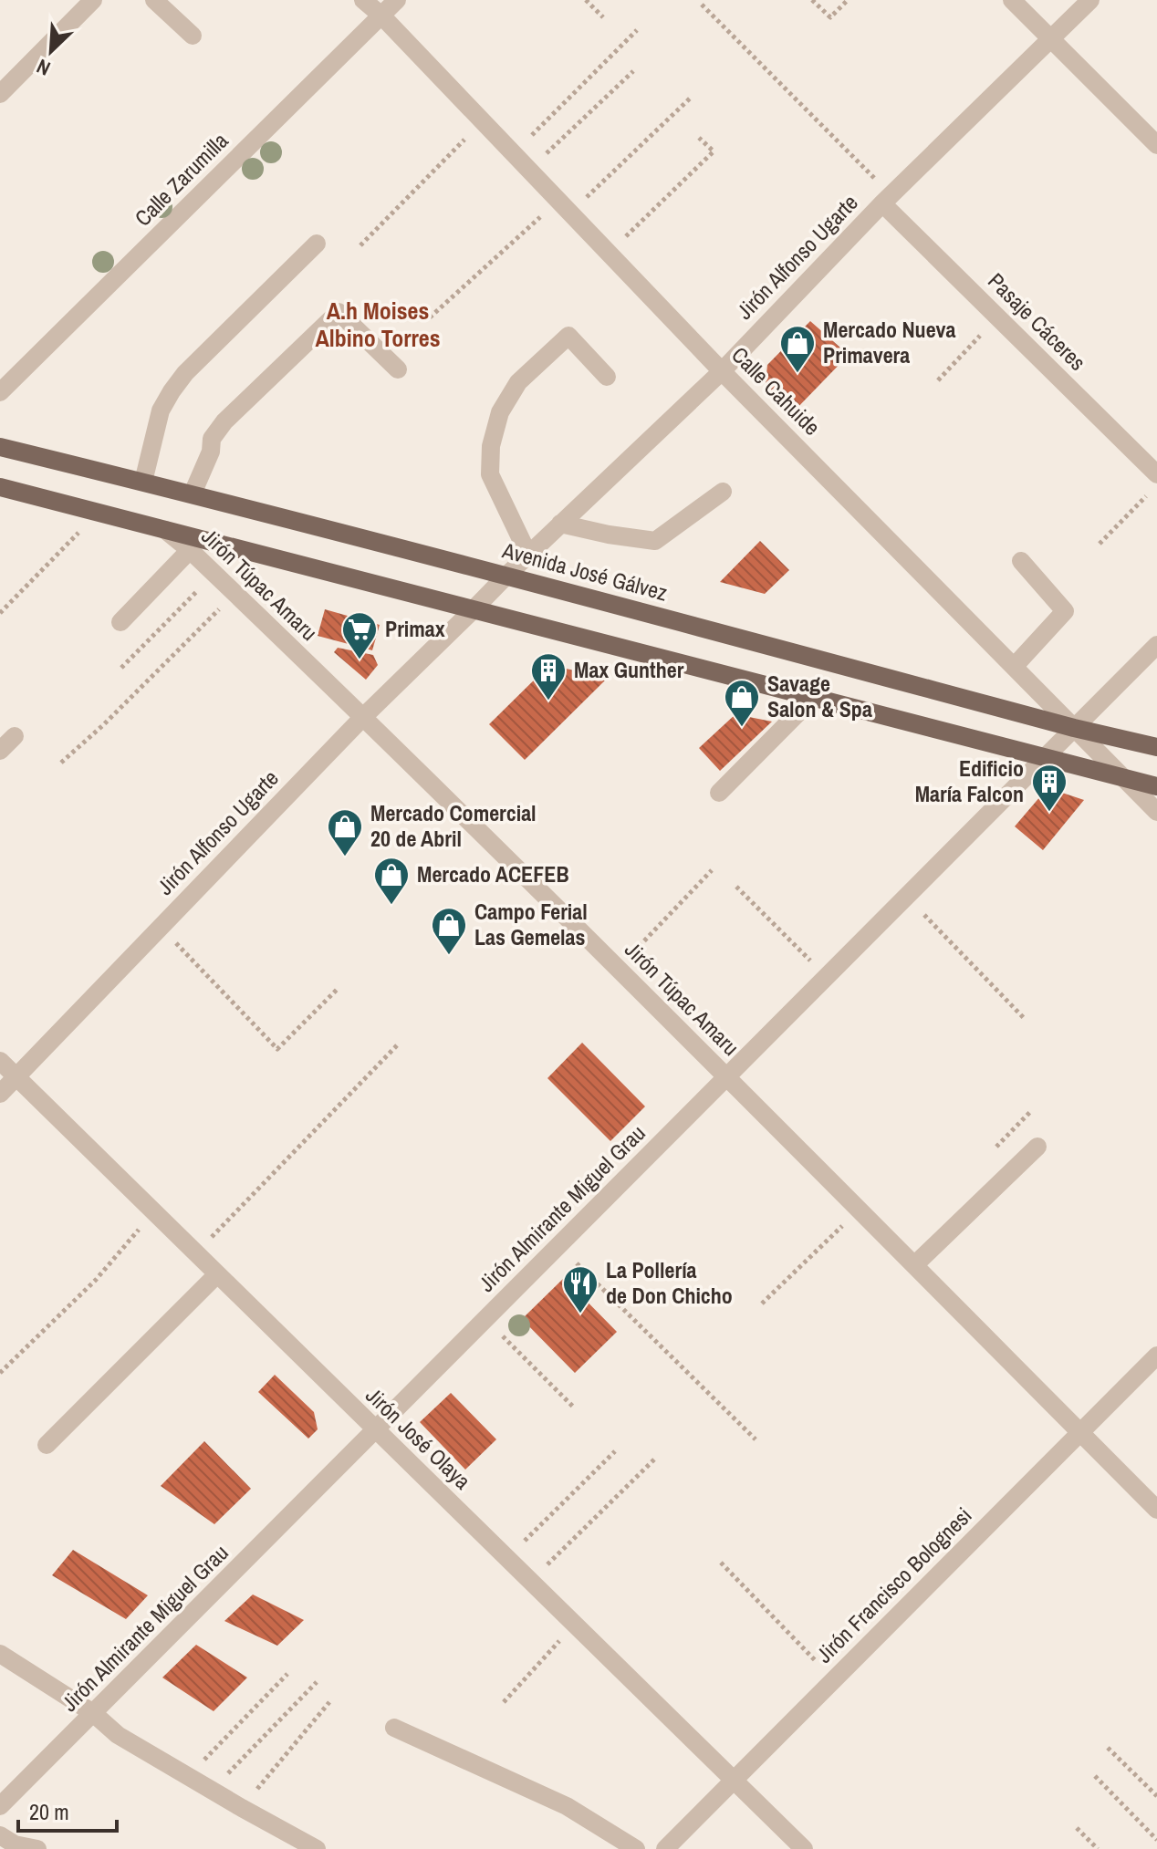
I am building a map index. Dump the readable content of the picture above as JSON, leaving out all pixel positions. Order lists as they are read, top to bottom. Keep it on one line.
{"streets":{"main road":["Avenida José Gálvez"],"street":["Calle Zarumilla","Jirón Alfonso Ugarte","Pasaje Cáceres","Calle Cahuide","Jirón Túpac Amaru","Jirón Almirante Miguel Grau","Jirón José Olaya","Jirón Francisco Bolognesi"]},"crossings":[["Calle Zarumilla","Calle Cahuide"],["Jirón Alfonso Ugarte","Pasaje Cáceres"],["Jirón Alfonso Ugarte","Calle Cahuide"],["Jirón Alfonso Ugarte","Avenida José Gálvez"],["Jirón Alfonso Ugarte","Jirón Túpac Amaru"],["Jirón Alfonso Ugarte","Jirón José Olaya"],["Calle Cahuide","Avenida José Gálvez"],["Calle Cahuide","Jirón Almirante Miguel Grau"],["Avenida José Gálvez","Jirón Almirante Miguel Grau"],["Jirón Túpac Amaru","Jirón Almirante Miguel Grau"],["Jirón Túpac Amaru","Jirón Francisco Bolognesi"],["Jirón Almirante Miguel Grau","Jirón José Olaya"],["Jirón José Olaya","Jirón Francisco Bolognesi"]],"districts":["A.h Moises Albino Torres"],"places":{"shop":["Mercado Nueva Primavera","Savage Salon & Spa","Mercado Comercial 20 de Abril","Mercado ACEFEB","Campo Ferial Las Gemelas"],"supermarket":["Primax"],"building":["Max Gunther","Edificio María Falcon"],"restaurant":["La Pollería de Don Chicho"]},"scale_bar":"20 m","north":"bottom left"}
